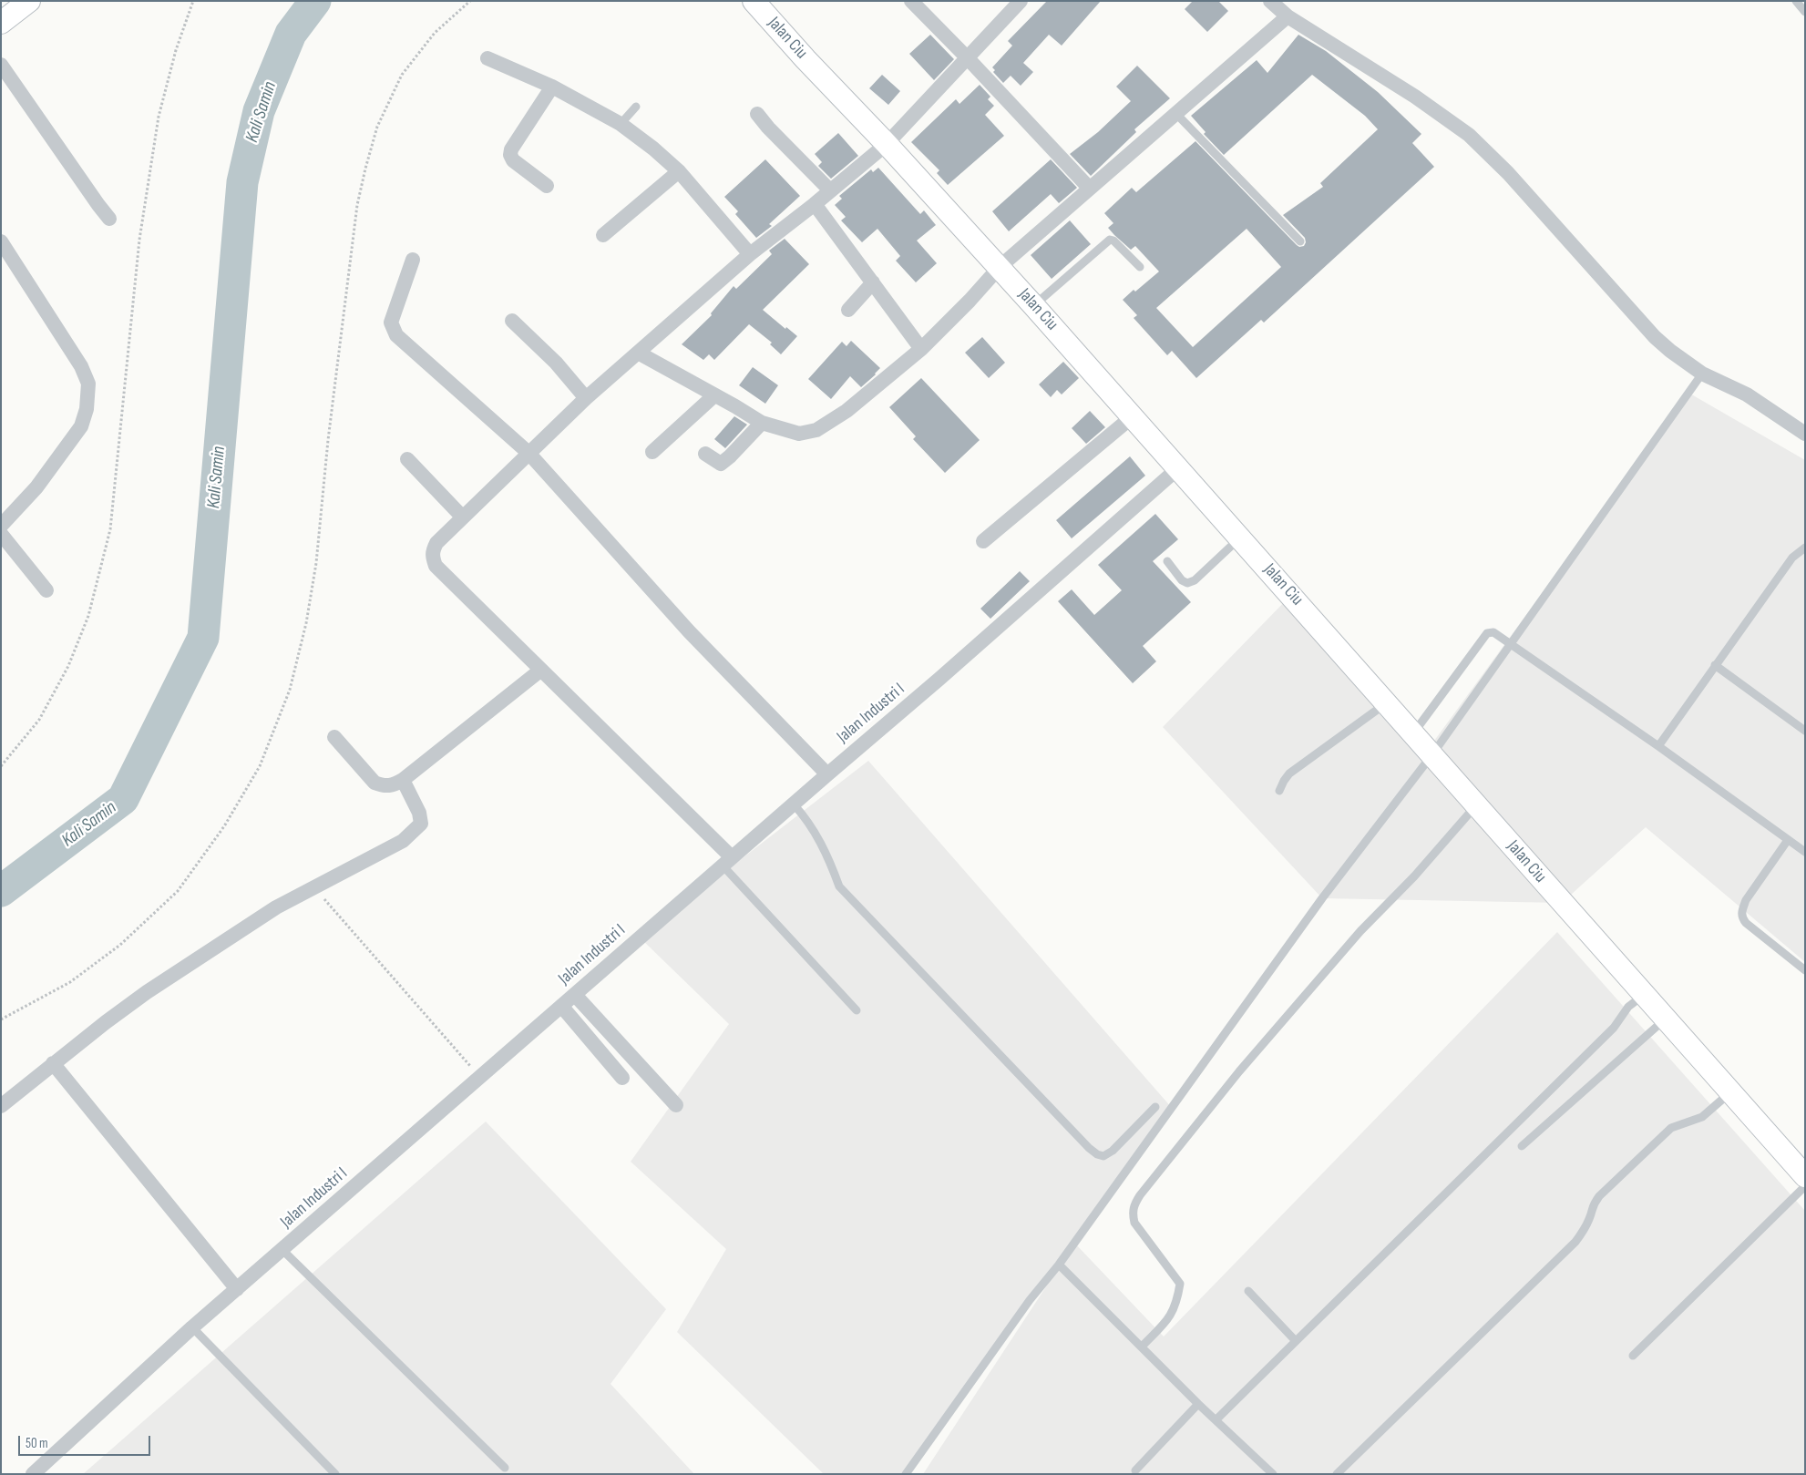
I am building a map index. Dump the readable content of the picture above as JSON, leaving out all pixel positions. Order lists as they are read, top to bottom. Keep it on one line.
{"streets":{"street":["Jalan Ciu","Jalan Industri I"]},"crossings":[["Jalan Ciu","Jalan Industri I"]],"water":["Kali Samin"],"scale_bar":"50 m"}
